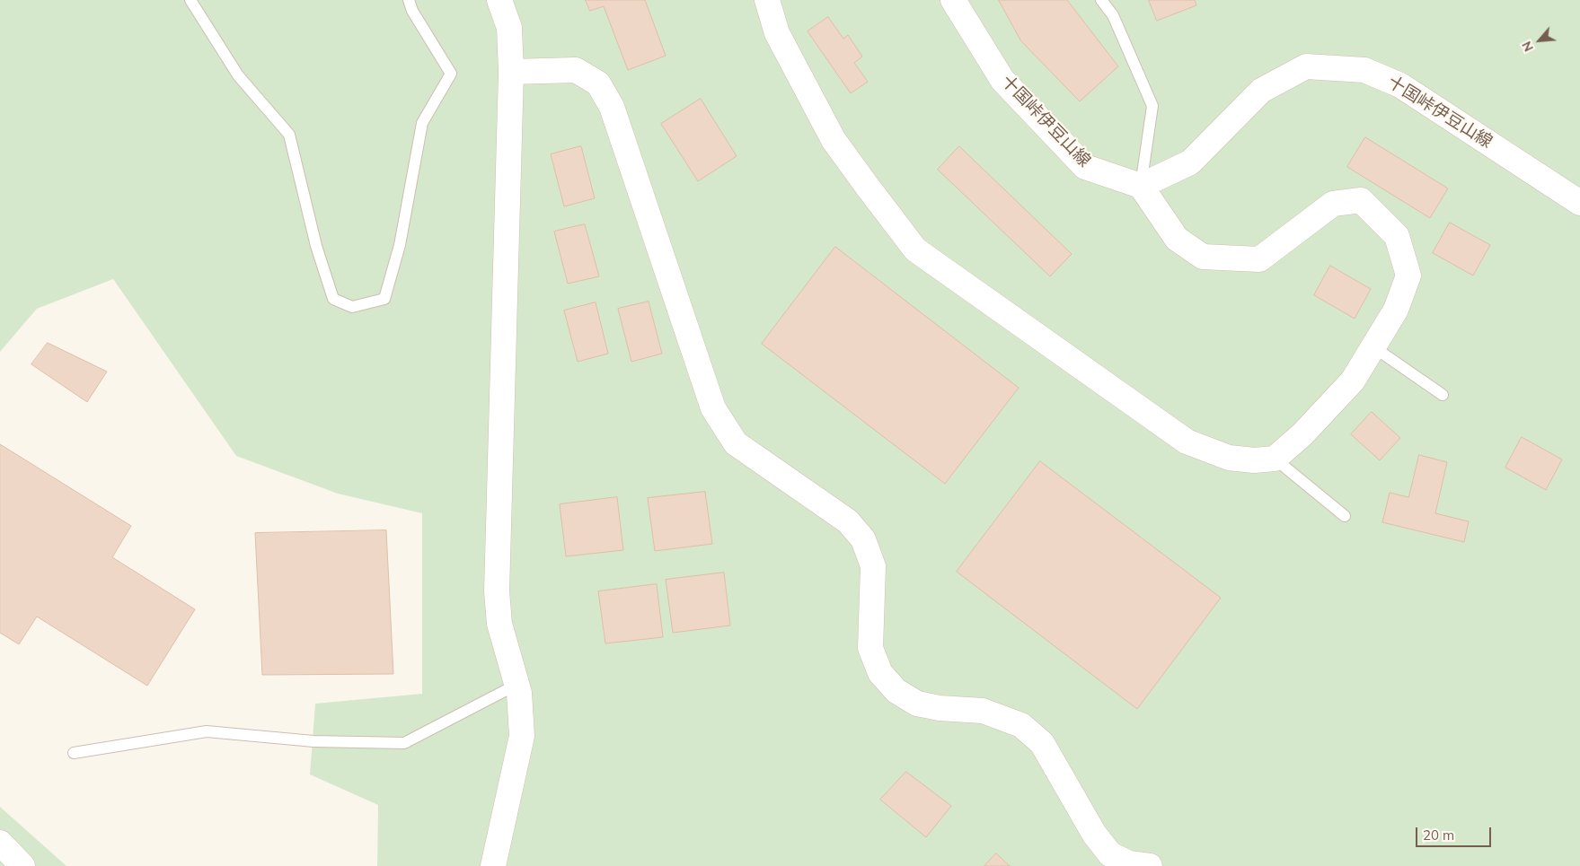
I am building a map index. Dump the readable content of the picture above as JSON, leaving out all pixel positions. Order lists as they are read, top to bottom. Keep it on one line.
{"streets":{"street":["十国峠伊豆山線"]},"scale_bar":"20 m","north":"bottom left"}
